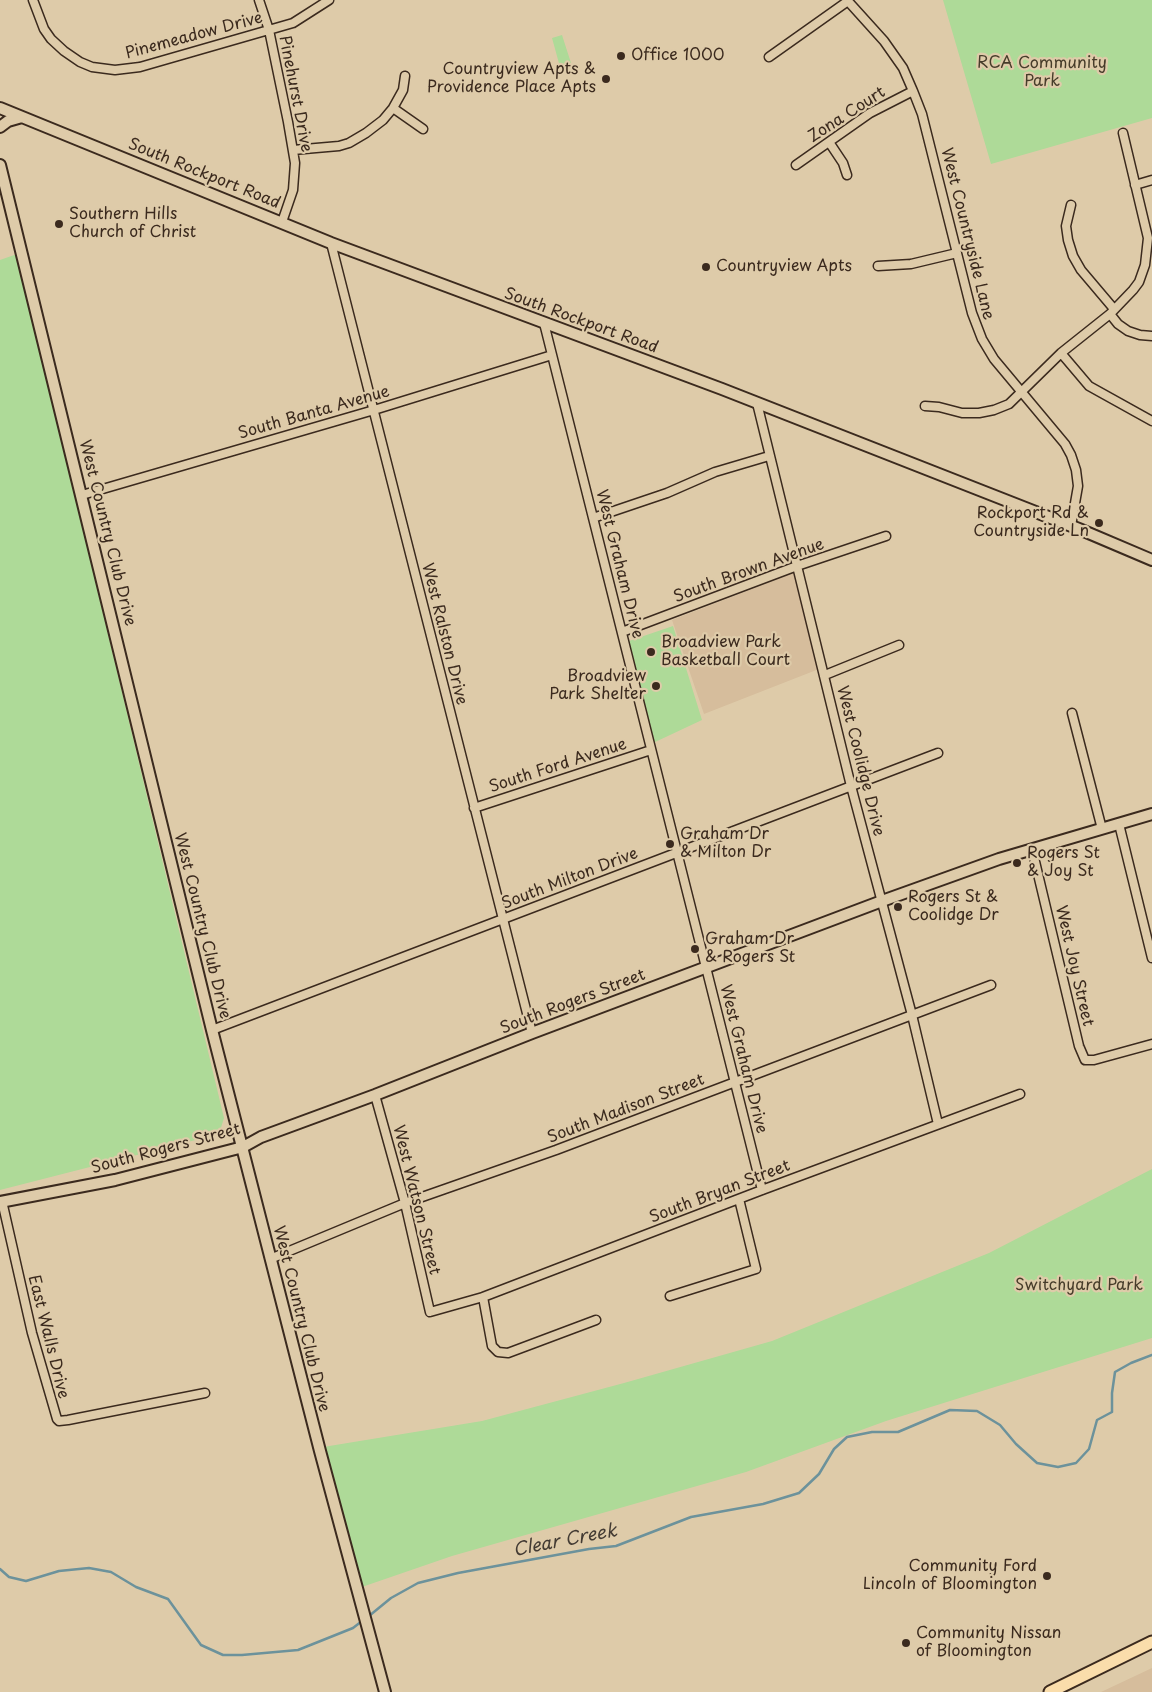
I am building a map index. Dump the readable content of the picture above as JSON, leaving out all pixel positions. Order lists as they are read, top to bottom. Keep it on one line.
{"streets":{"street":["Pinemeadow Drive","Pinehurst Drive","Zona Court","South Rockport Road","West Countryside Lane","South Banta Avenue","West Country Club Drive","West Graham Drive","South Brown Avenue","West Ralston Drive","West Coolidge Drive","South Ford Avenue","South Milton Drive","West Joy Street","South Rogers Street","South Madison Street","South Bryan Street","West Watson Street","East Walls Drive"]},"crossings":[["Pinemeadow Drive","Pinehurst Drive"],["Pinehurst Drive","South Rockport Road"],["Zona Court","West Countryside Lane"],["South Rockport Road","West Countryside Lane"],["South Rockport Road","West Graham Drive"],["South Rockport Road","West Ralston Drive"],["South Rockport Road","West Coolidge Drive"],["South Banta Avenue","West Country Club Drive"],["South Banta Avenue","West Graham Drive"],["South Banta Avenue","West Ralston Drive"],["West Country Club Drive","South Milton Drive"],["West Country Club Drive","South Rogers Street"],["West Country Club Drive","South Madison Street"],["West Graham Drive","South Brown Avenue"],["West Graham Drive","South Ford Avenue"],["West Graham Drive","South Milton Drive"],["West Graham Drive","South Rogers Street"],["West Graham Drive","South Madison Street"],["West Graham Drive","South Bryan Street"],["South Brown Avenue","West Coolidge Drive"],["West Ralston Drive","South Ford Avenue"],["West Ralston Drive","South Milton Drive"],["West Ralston Drive","South Rogers Street"],["West Coolidge Drive","South Milton Drive"],["West Coolidge Drive","South Rogers Street"],["West Coolidge Drive","South Madison Street"],["West Coolidge Drive","South Bryan Street"],["West Joy Street","South Rogers Street"],["South Rogers Street","West Watson Street"],["South Rogers Street","East Walls Drive"],["South Madison Street","West Watson Street"],["South Bryan Street","West Watson Street"]],"water":["Clear Creek"],"parks":["RCA Community Park","Switchyard Park"],"places":["Office 1000","Countryview Apts & Providence Place Apts","Southern Hills Church of Christ","Countryview Apts","Rockport Rd & Countryside Ln","Broadview Park Basketball Court","Broadview Park Shelter","Graham Dr & Milton Dr","Rogers St & Joy St","Rogers St & Coolidge Dr","Graham Dr & Rogers St","Community Ford Lincoln of Bloomington","Community Nissan of Bloomington"]}
